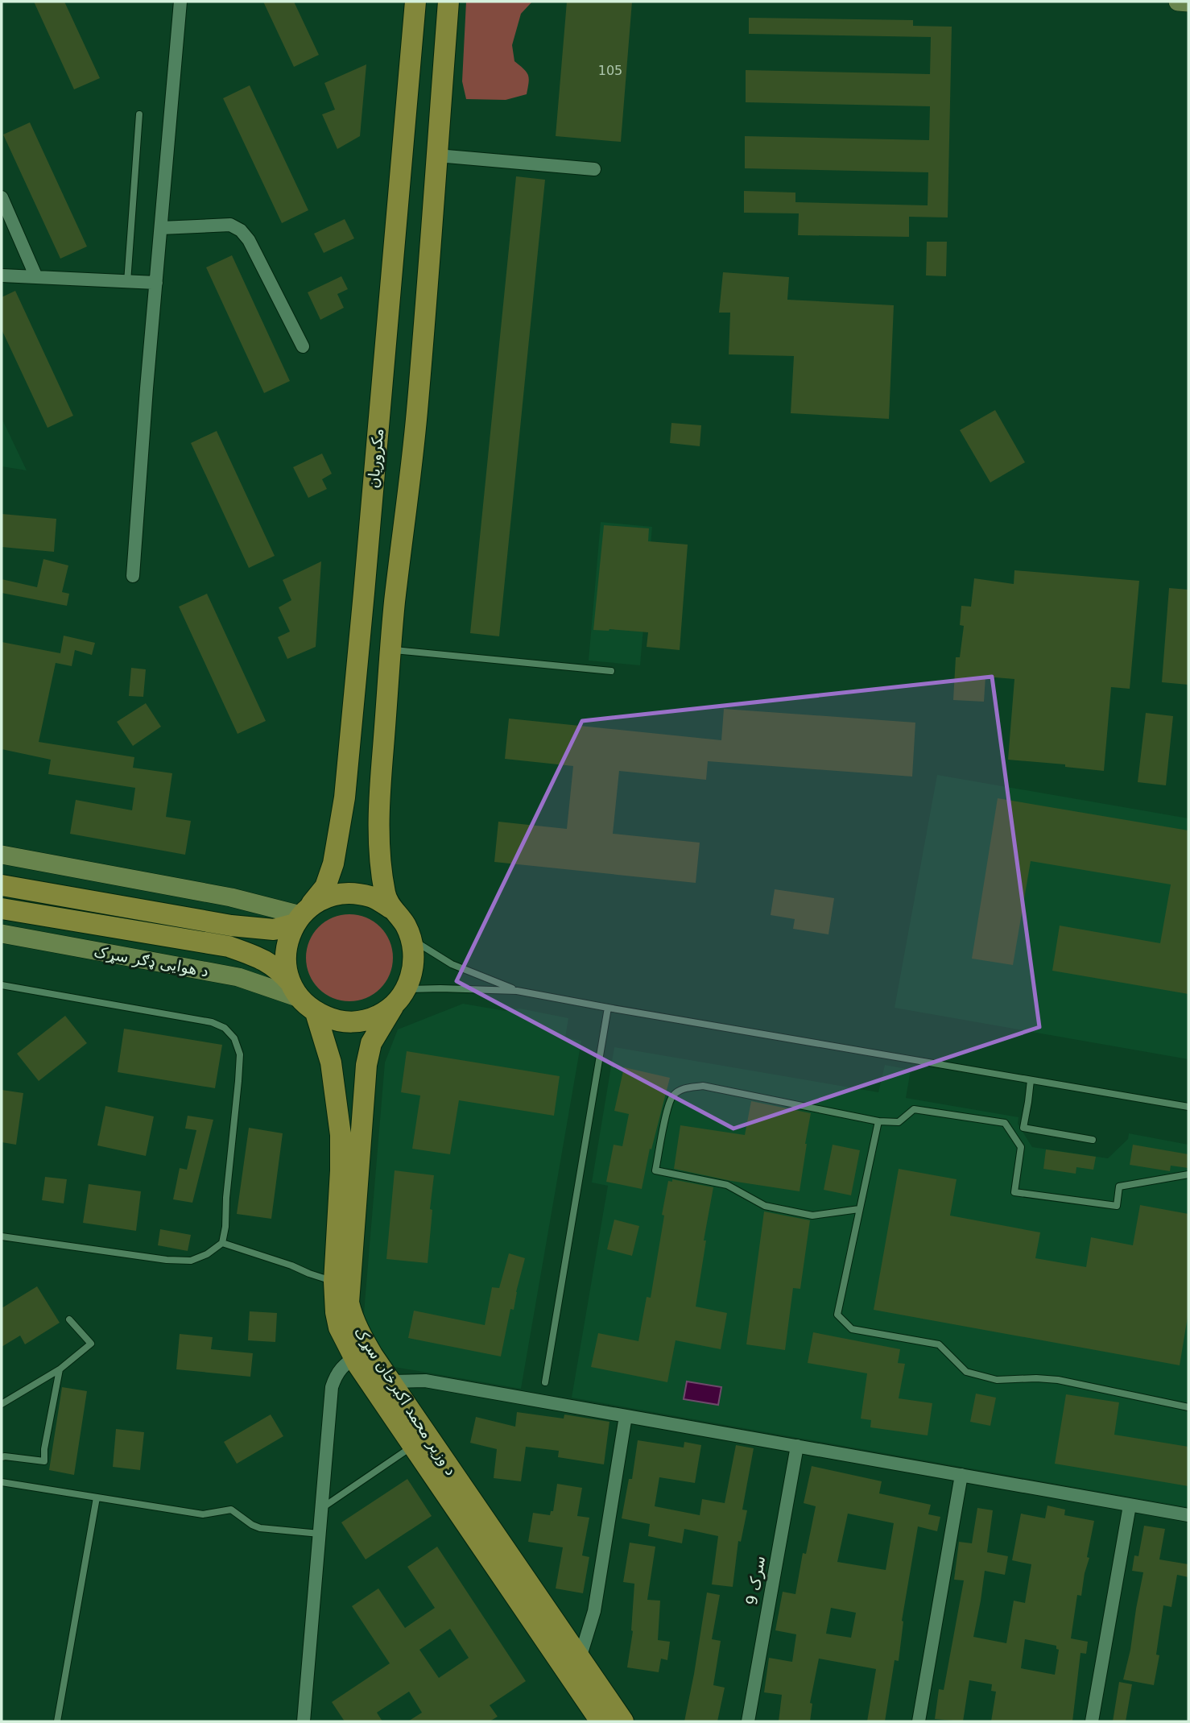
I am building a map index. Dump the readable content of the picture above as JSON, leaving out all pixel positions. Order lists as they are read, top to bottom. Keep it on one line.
{"streets":{"main road":["مکروریان","د هوایی ډګر سړک","د وزیر محمد اکبرخان سړک"],"street":["سرک 9"]},"crossings":[["مکروریان","د هوایی ډګر سړک"],["مکروریان","د وزیر محمد اکبرخان سړک"],["د هوایی ډګر سړک","د وزیر محمد اکبرخان سړک"]],"house_numbers":["105"]}
